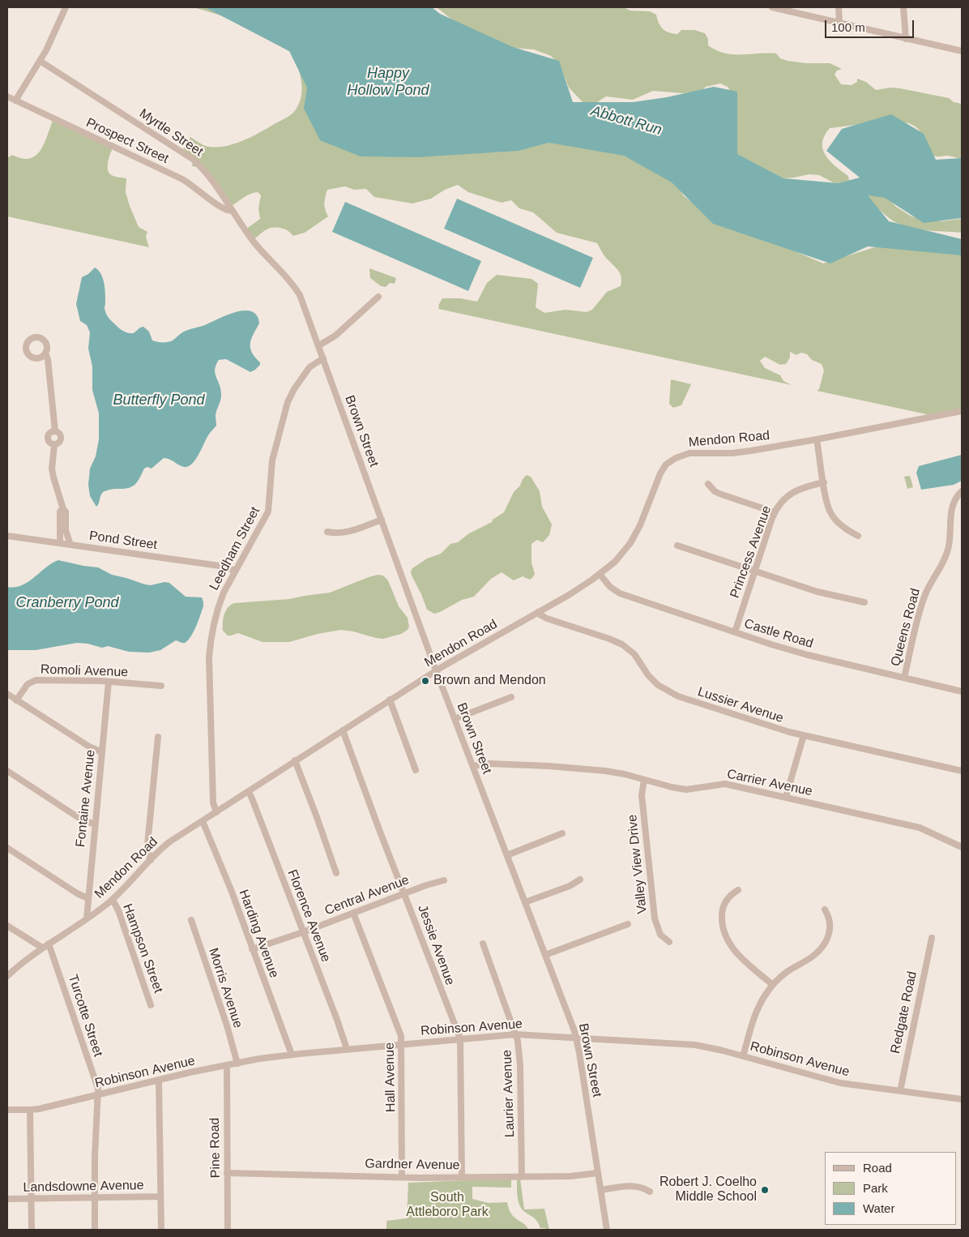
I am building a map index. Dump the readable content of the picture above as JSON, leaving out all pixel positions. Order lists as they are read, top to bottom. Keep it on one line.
{"streets":{"street":["Myrtle Street","Prospect Street","Brown Street","Mendon Road","Pond Street","Leedham Street","Princess Avenue","Queens Road","Castle Road","Romoli Avenue","Lussier Avenue","Carrier Avenue","Fontaine Avenue","Valley View Drive","Central Avenue","Florence Avenue","Harding Avenue","Jessie Avenue","Hampson Street","Morris Avenue","Redgate Road","Turcotte Street","Robinson Avenue","Hall Avenue","Laurier Avenue","Pine Road","Gardner Avenue","Landsdowne Avenue"]},"crossings":[["Myrtle Street","Prospect Street"],["Myrtle Street","Brown Street"],["Brown Street","Mendon Road"],["Brown Street","Leedham Street"],["Brown Street","Carrier Avenue"],["Brown Street","Robinson Avenue"],["Brown Street","Gardner Avenue"],["Mendon Road","Leedham Street"],["Mendon Road","Castle Road"],["Mendon Road","Lussier Avenue"],["Mendon Road","Fontaine Avenue"],["Mendon Road","Florence Avenue"],["Mendon Road","Harding Avenue"],["Mendon Road","Jessie Avenue"],["Mendon Road","Hampson Street"],["Mendon Road","Turcotte Street"],["Pond Street","Leedham Street"],["Princess Avenue","Castle Road"],["Queens Road","Castle Road"],["Romoli Avenue","Fontaine Avenue"],["Carrier Avenue","Valley View Drive"],["Central Avenue","Florence Avenue"],["Central Avenue","Harding Avenue"],["Central Avenue","Jessie Avenue"],["Central Avenue","Hall Avenue"],["Florence Avenue","Robinson Avenue"],["Harding Avenue","Robinson Avenue"],["Jessie Avenue","Robinson Avenue"],["Jessie Avenue","Gardner Avenue"],["Morris Avenue","Robinson Avenue"],["Redgate Road","Robinson Avenue"],["Turcotte Street","Robinson Avenue"],["Turcotte Street","Landsdowne Avenue"],["Robinson Avenue","Hall Avenue"],["Robinson Avenue","Laurier Avenue"],["Robinson Avenue","Pine Road"],["Hall Avenue","Gardner Avenue"],["Laurier Avenue","Gardner Avenue"],["Pine Road","Gardner Avenue"]],"water":["Happy Hollow Pond","Abbott Run","Butterfly Pond","Cranberry Pond"],"parks":["South Attleboro Park"],"places":["Brown and Mendon","Robert J. Coelho Middle School"],"legend":["Road","Park","Water"],"scale_bar":"100 m"}
